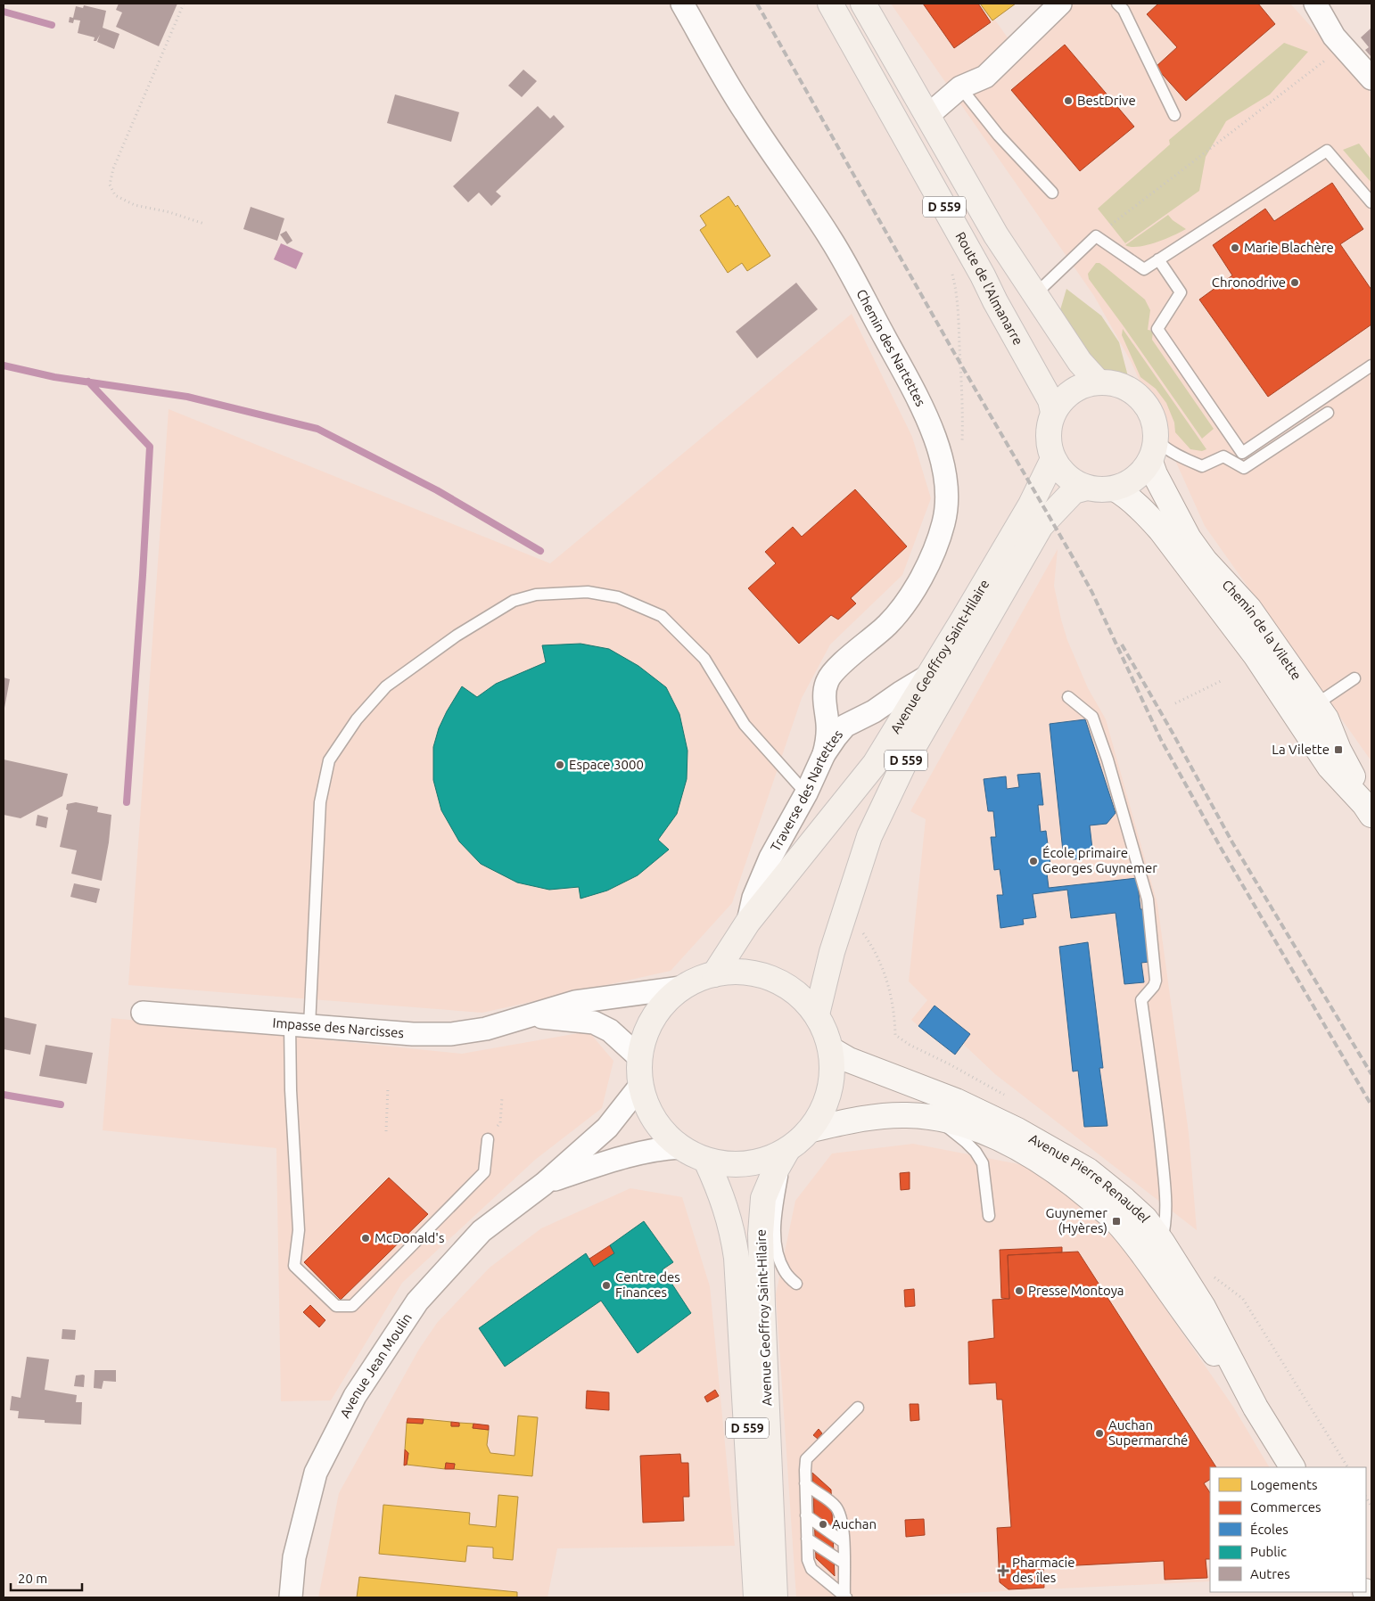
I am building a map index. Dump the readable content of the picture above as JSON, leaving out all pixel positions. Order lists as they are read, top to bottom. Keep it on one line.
{"streets":{"main road":["D 559","Route de l'Almanarre","Avenue Geoffroy Saint-Hilaire"],"street":["Chemin des Nartettes","Chemin de la Vilette","Traverse des Nartettes","Impasse des Narcisses","Avenue Pierre Renaudel","Avenue Jean Moulin"]},"crossings":[["D 559","Route de l'Almanarre"],["D 559","Chemin de la Vilette"],["D 559","Avenue Geoffroy Saint-Hilaire"],["Route de l'Almanarre","Chemin de la Vilette"],["Route de l'Almanarre","Avenue Geoffroy Saint-Hilaire"],["Chemin des Nartettes","Traverse des Nartettes"],["Chemin de la Vilette","Avenue Geoffroy Saint-Hilaire"],["Avenue Geoffroy Saint-Hilaire","Traverse des Nartettes"]],"places":{"other":["BestDrive","Marie Blachère","Chronodrive","Espace 3000","École primaire Georges Guynemer","McDonald's","Centre des Finances","Presse Montoya","Auchan Supermarché","Auchan"],"transit":["La Vilette","Guynemer (Hyères)"],"health":["Pharmacie des îles"]},"legend":["Logements","Commerces","Écoles","Public","Autres"],"scale_bar":"20 m"}
